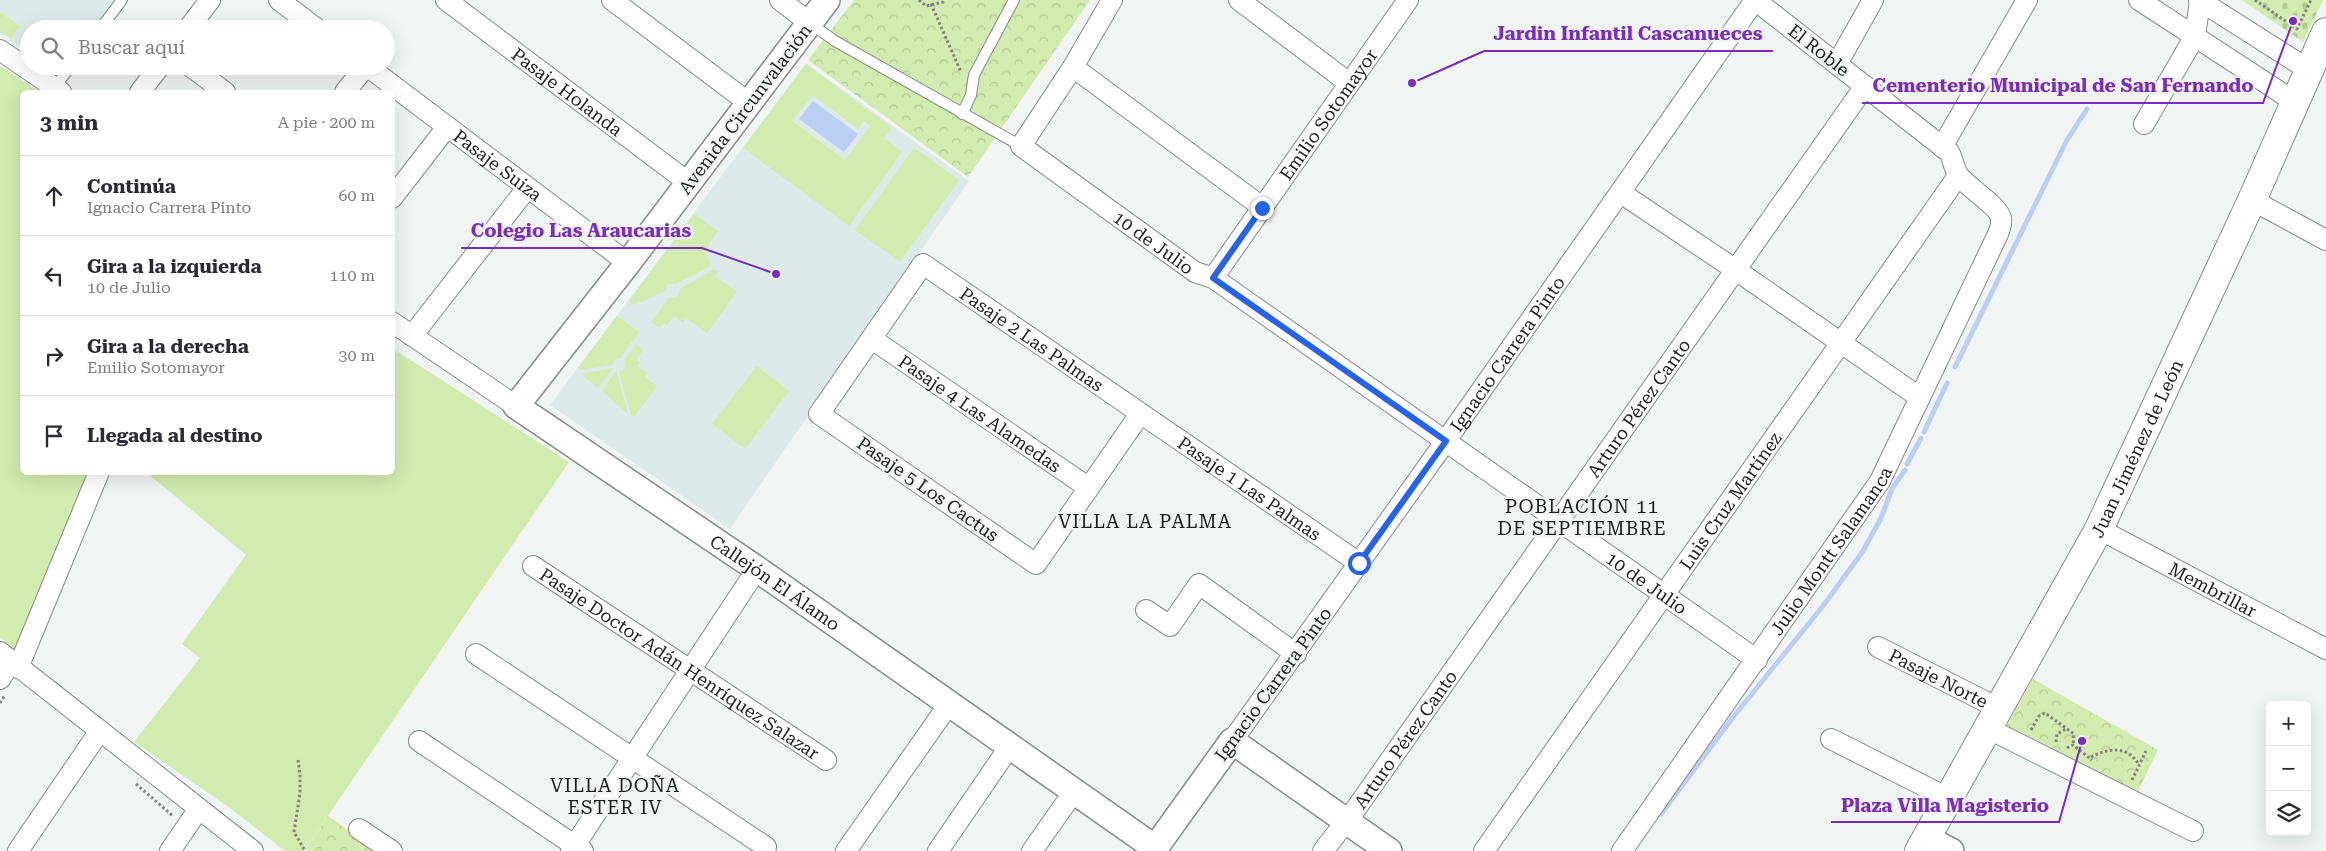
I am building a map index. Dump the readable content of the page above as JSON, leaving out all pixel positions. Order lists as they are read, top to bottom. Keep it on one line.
{"streets":{"main road":["Juan Jiménez de León"],"street":["El Roble","Pasaje Holanda","Avenida Circunvalación","Emilio Sotomayor","Pasaje Suiza","10 de Julio","Pasaje 2 Las Palmas","Ignacio Carrera Pinto","Arturo Pérez Canto","Pasaje 4 Las Alamedas","Pasaje 1 Las Palmas","Pasaje 5 Los Cactus","Luis Cruz Martínez","Julio Montt Salamanca","Callejón El Álamo","Membrillar","Pasaje Doctor Adán Henríquez Salazar","Pasaje Norte"]},"crossings":[["El Roble","Ignacio Carrera Pinto"],["El Roble","Arturo Pérez Canto"],["El Roble","Luis Cruz Martínez"],["El Roble","Julio Montt Salamanca"],["Pasaje Holanda","Avenida Circunvalación"],["Avenida Circunvalación","Pasaje Suiza"],["Avenida Circunvalación","Callejón El Álamo"],["Emilio Sotomayor","10 de Julio"],["10 de Julio","Ignacio Carrera Pinto"],["10 de Julio","Arturo Pérez Canto"],["10 de Julio","Luis Cruz Martínez"],["10 de Julio","Julio Montt Salamanca"],["Pasaje 2 Las Palmas","Pasaje 4 Las Alamedas"],["Pasaje 2 Las Palmas","Pasaje 1 Las Palmas"],["Pasaje 2 Las Palmas","Pasaje 5 Los Cactus"],["Ignacio Carrera Pinto","Pasaje 1 Las Palmas"],["Ignacio Carrera Pinto","Callejón El Álamo"],["Pasaje 4 Las Alamedas","Pasaje 5 Los Cactus"],["Juan Jiménez de León","Membrillar"],["Juan Jiménez de León","Pasaje Norte"]],"districts":["POBLACIÓN 11 DE SEPTIEMBRE","VILLA LA PALMA","VILLA DOÑA ESTER IV"],"places":["Cementerio Municipal de San Fernando","Jardin Infantil Cascanueces","Colegio Las Araucarias","Plaza Villa Magisterio"],"page":{"search":"Buscar aquí","heading":["3 min","A pie · 200 m"],"list":[["Continúa","Ignacio Carrera Pinto","60 m"],["Gira a la izquierda","10 de Julio","110 m"],["Gira a la derecha","Emilio Sotomayor","30 m"],"Llegada al destino"],"map_buttons":["+","−"]}}
